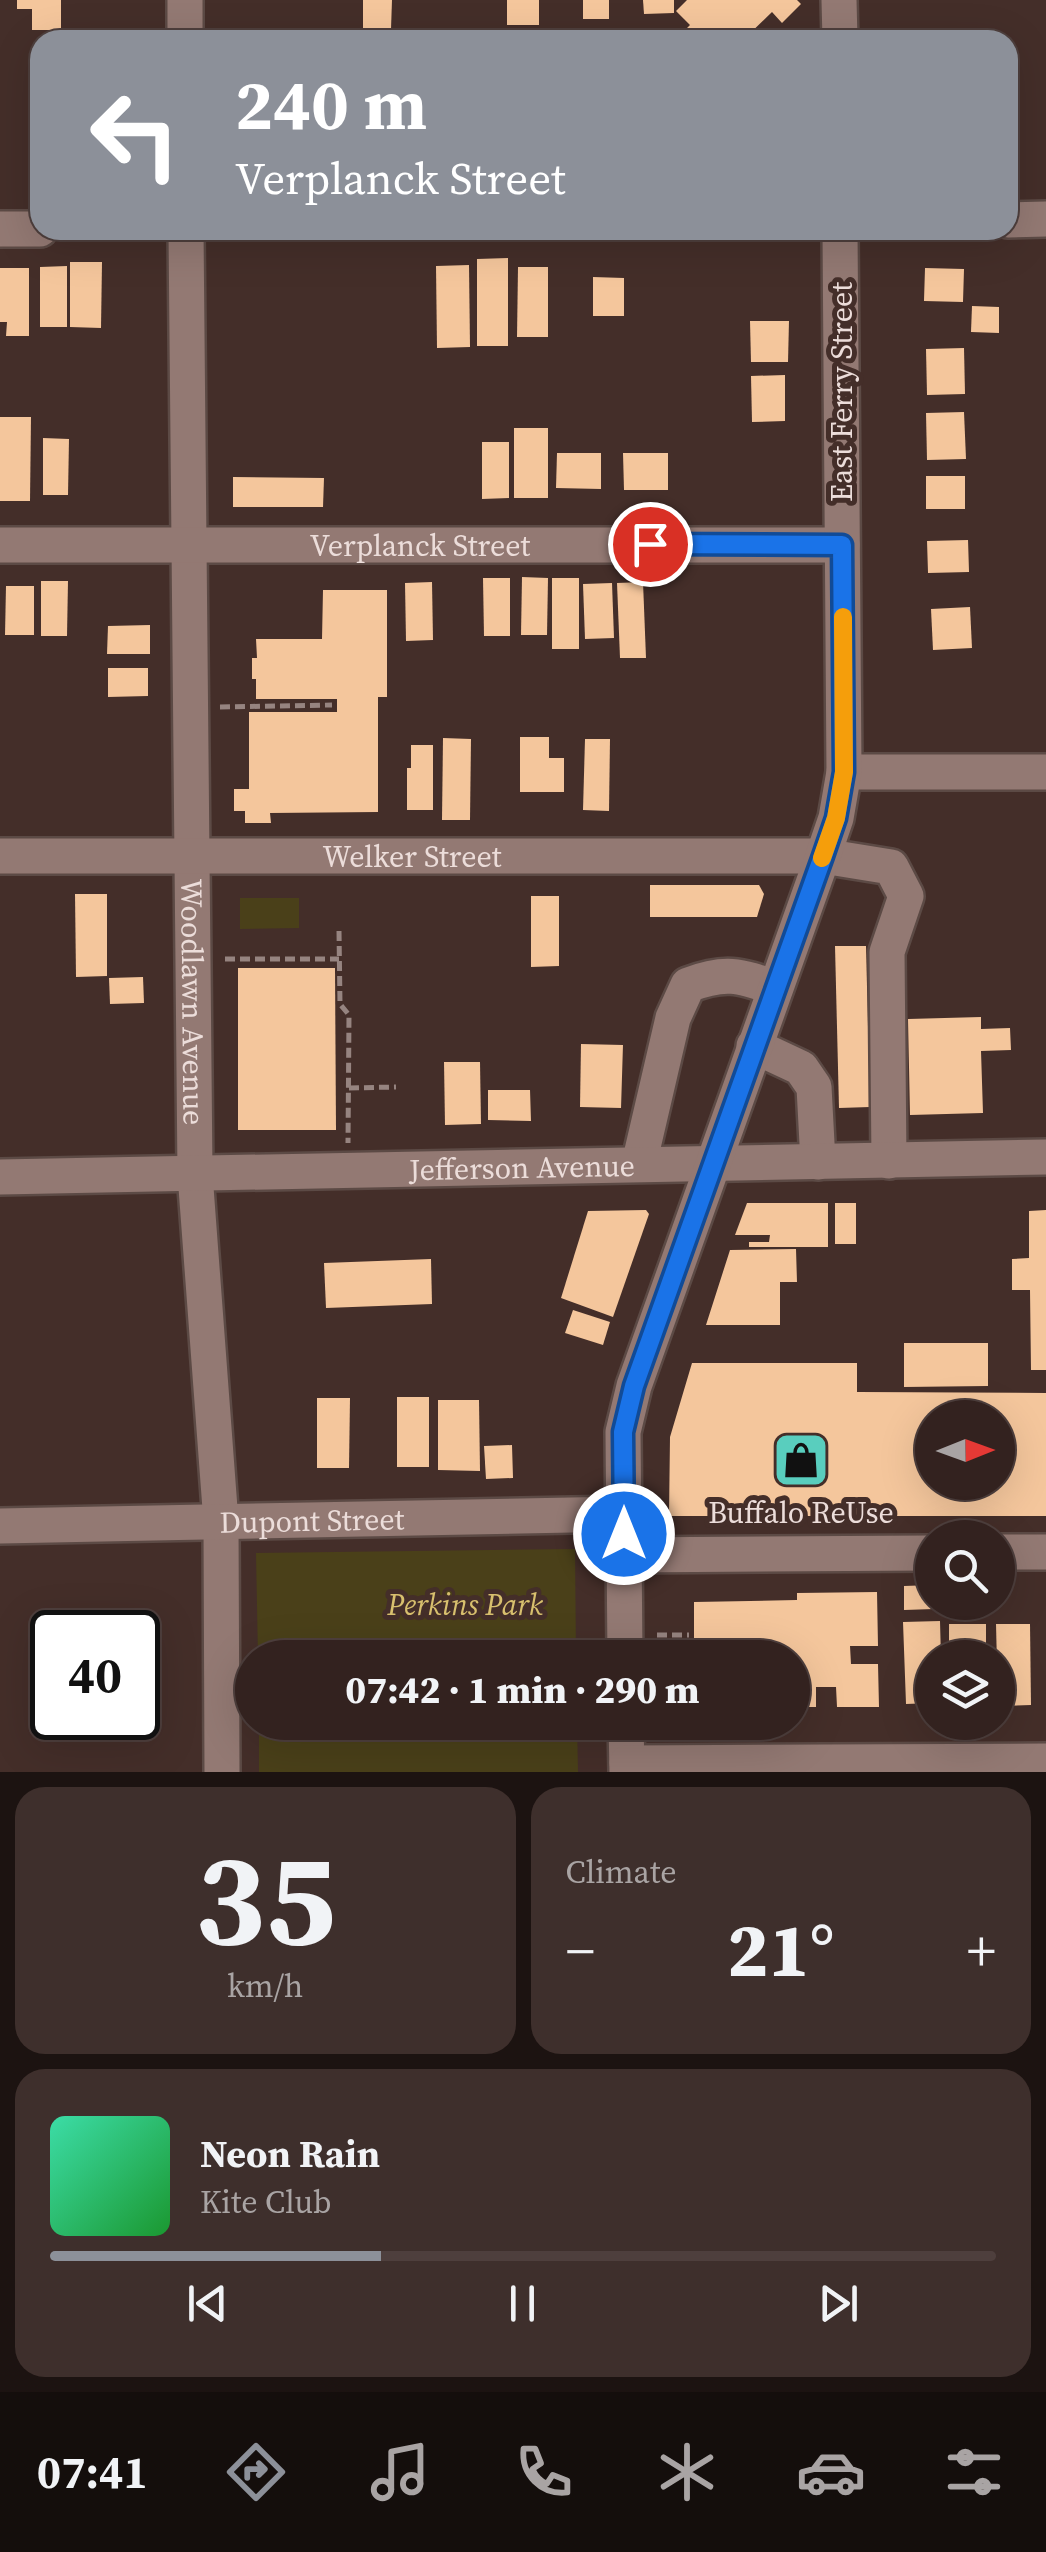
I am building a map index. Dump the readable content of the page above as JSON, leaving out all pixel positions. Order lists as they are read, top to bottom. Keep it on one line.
{"streets":{"street":["East Ferry Street","Verplanck Street","Welker Street","Woodlawn Avenue","Jefferson Avenue","Dupont Street"]},"crossings":[["East Ferry Street","Verplanck Street"],["East Ferry Street","Welker Street"],["East Ferry Street","Jefferson Avenue"],["East Ferry Street","Dupont Street"],["Verplanck Street","Woodlawn Avenue"],["Welker Street","Woodlawn Avenue"],["Welker Street","Jefferson Avenue"],["Woodlawn Avenue","Jefferson Avenue"],["Woodlawn Avenue","Dupont Street"]],"parks":["Perkins Park"],"places":{"shop":["Buffalo ReUse"]},"north":"right","page":{"turn":["240 m","Verplanck Street"],"limit":"40","trip":"07:42 · 1 min · 290 m","tile":[["35","km/h"],"Climate"],"heat":["−","21°","+"],"song":["Neon Rain","Kite Club"],"tabs":"07:41"}}
